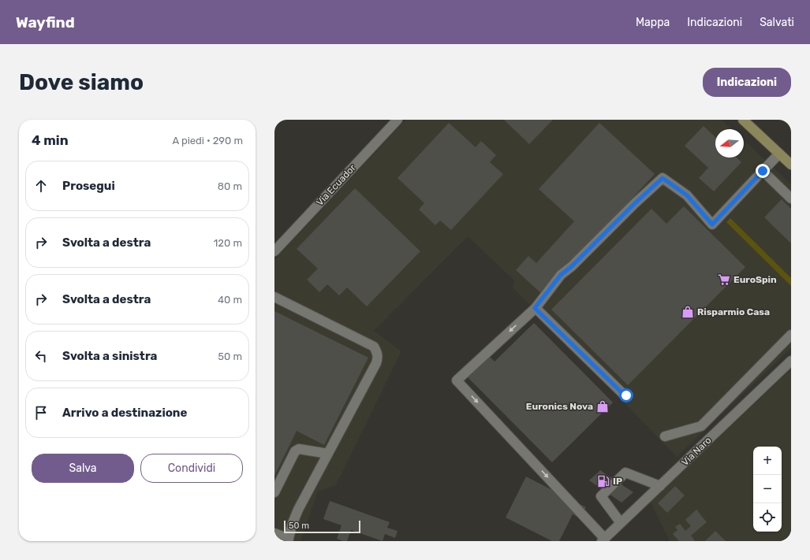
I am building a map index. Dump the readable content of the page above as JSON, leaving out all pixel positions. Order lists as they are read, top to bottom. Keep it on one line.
{"streets":{"street":["Via Ecuador","Via Naro"]},"places":{"supermarket":["EuroSpin"],"shop":["Risparmio Casa","Euronics Nova"],"fuel station":["IP"]},"scale_bar":"50 m","north":"left","page":{"header":"Wayfind","nav":["Mappa","Indicazioni","Salvati"],"buttons":["Indicazioni",["Salva","Condividi"]],"title":"Dove siamo","heading":["4 min","A piedi · 290 m"],"list":[["Prosegui","80 m"],["Svolta a destra","120 m"],["Svolta a destra","40 m"],["Svolta a sinistra","50 m"],"Arrivo a destinazione"],"map_buttons":["+","−"],"scale":"50 m"}}
